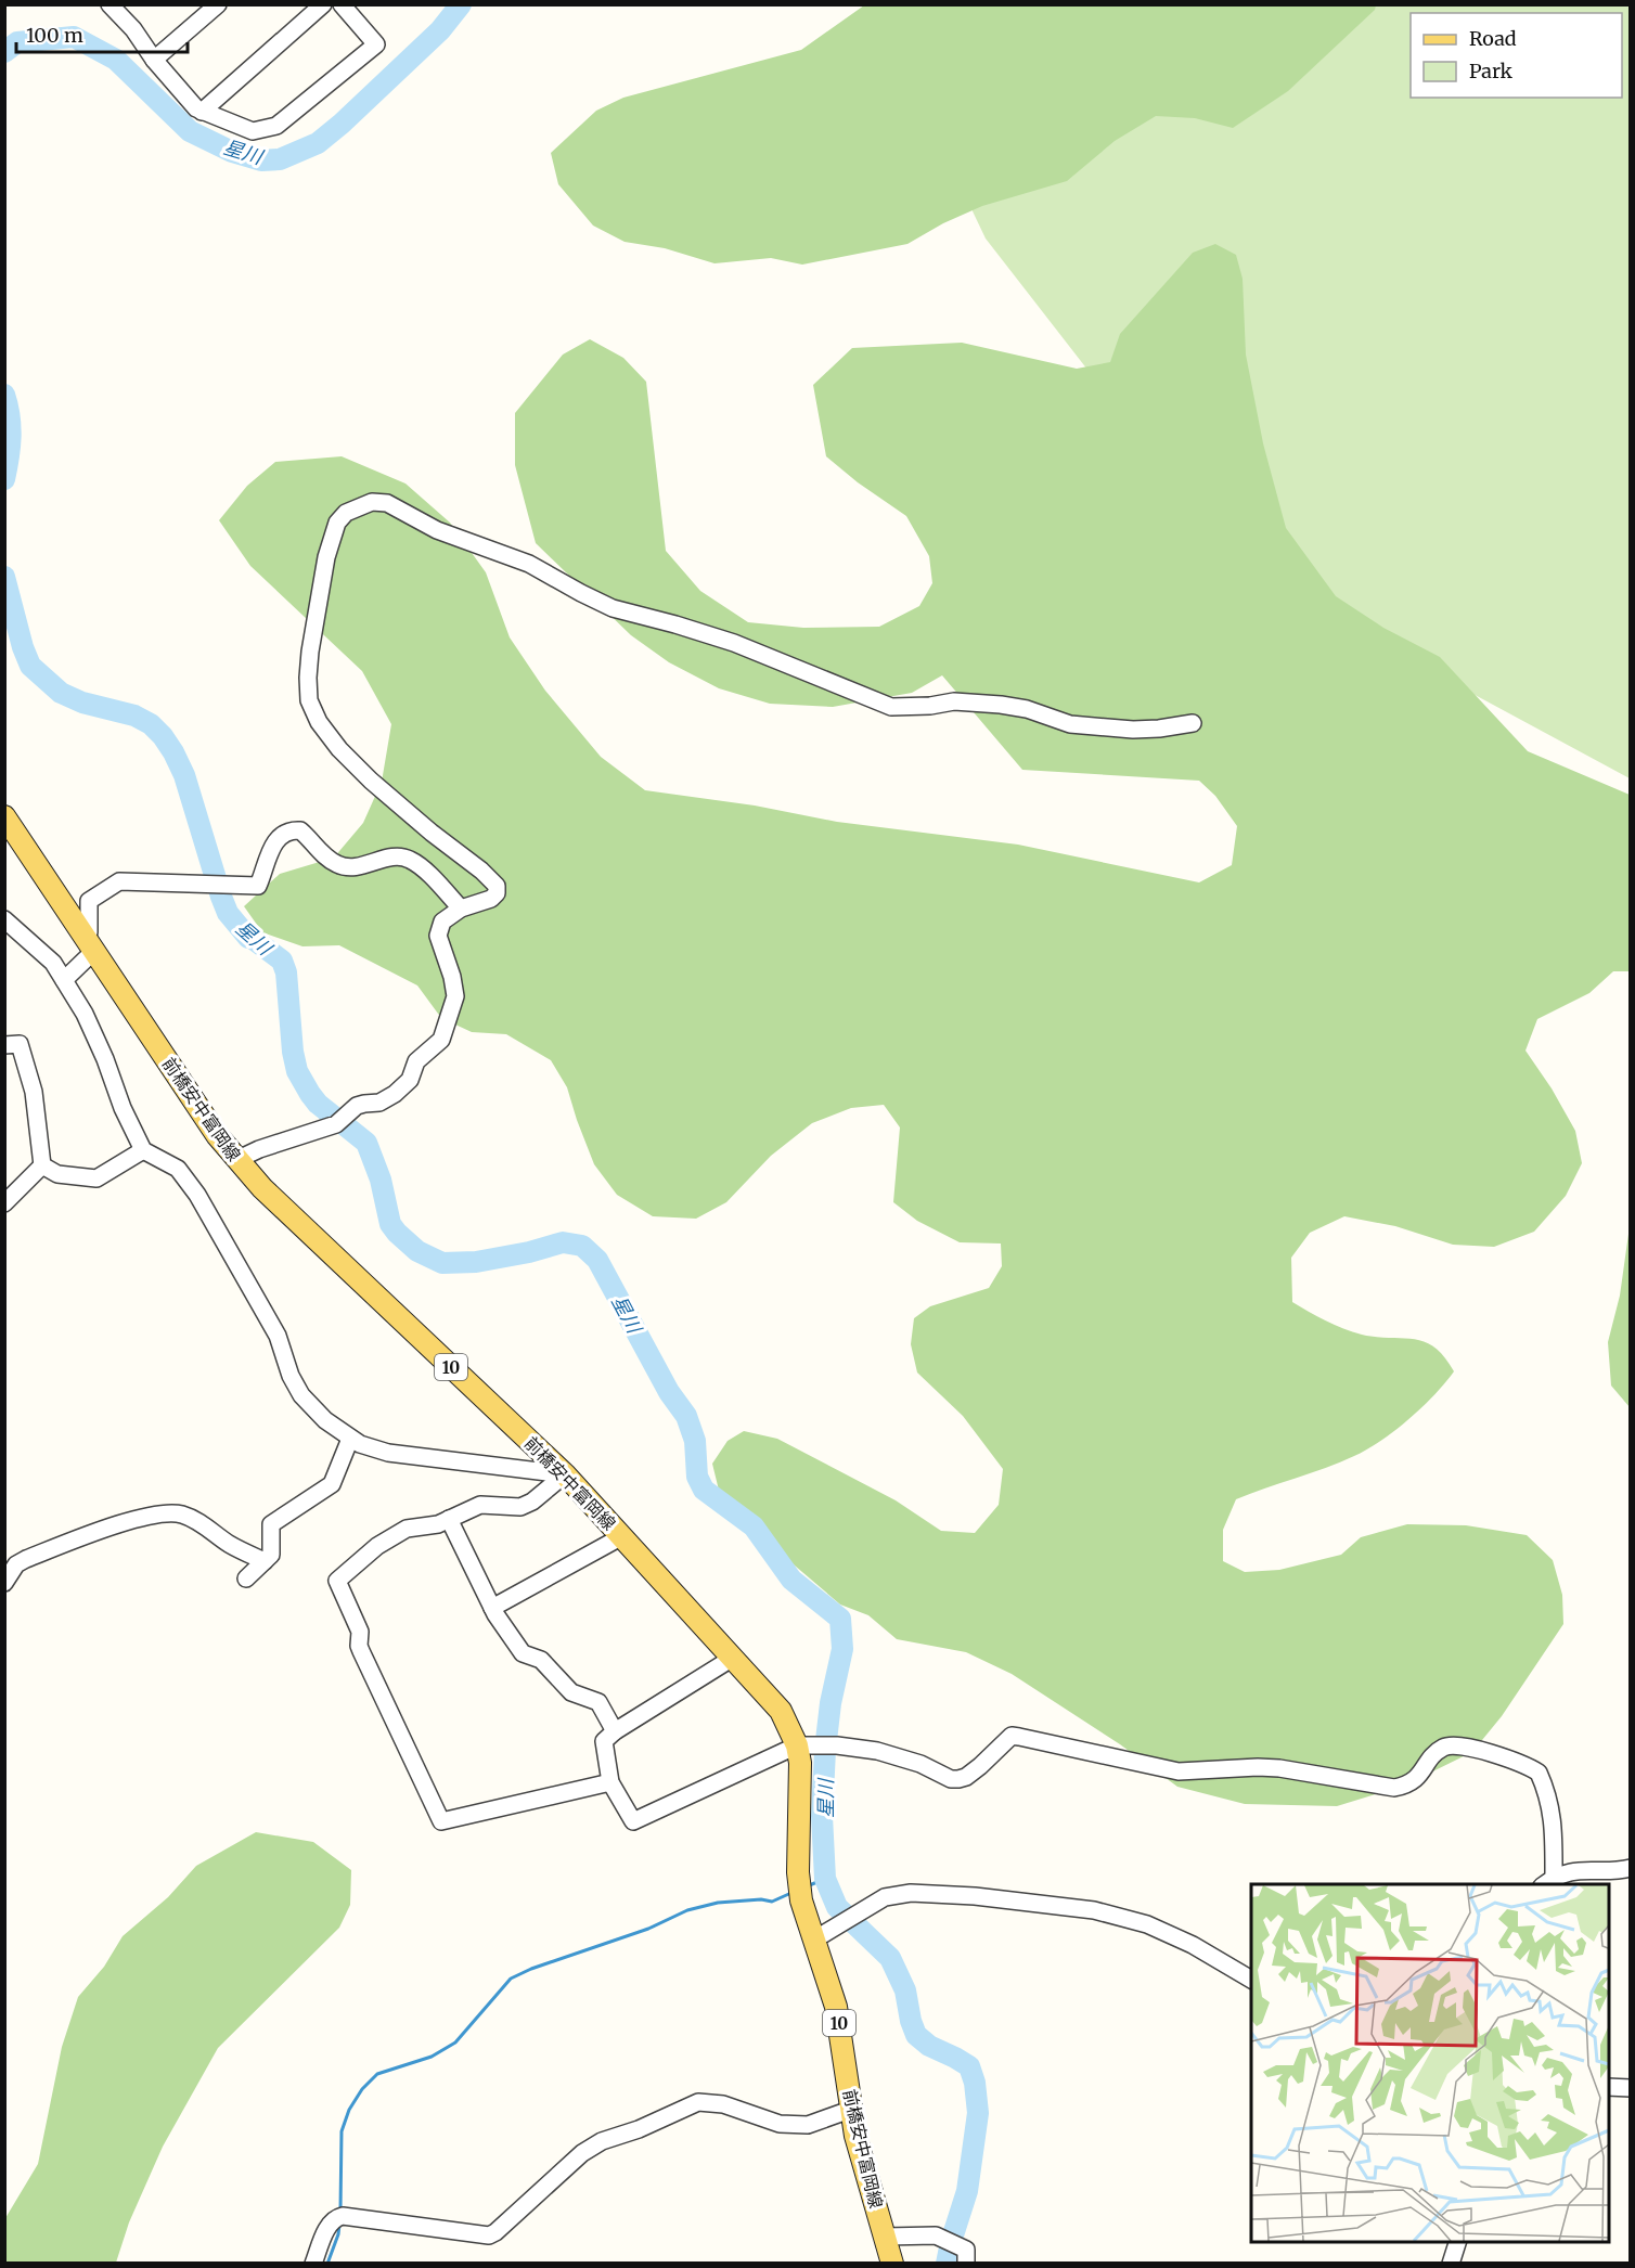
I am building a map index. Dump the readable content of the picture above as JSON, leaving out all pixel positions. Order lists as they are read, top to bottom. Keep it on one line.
{"streets":{"main road":["前橋安中富岡線","10"]},"water":["星川"],"legend":["Road","Park"],"scale_bar":"100 m"}
